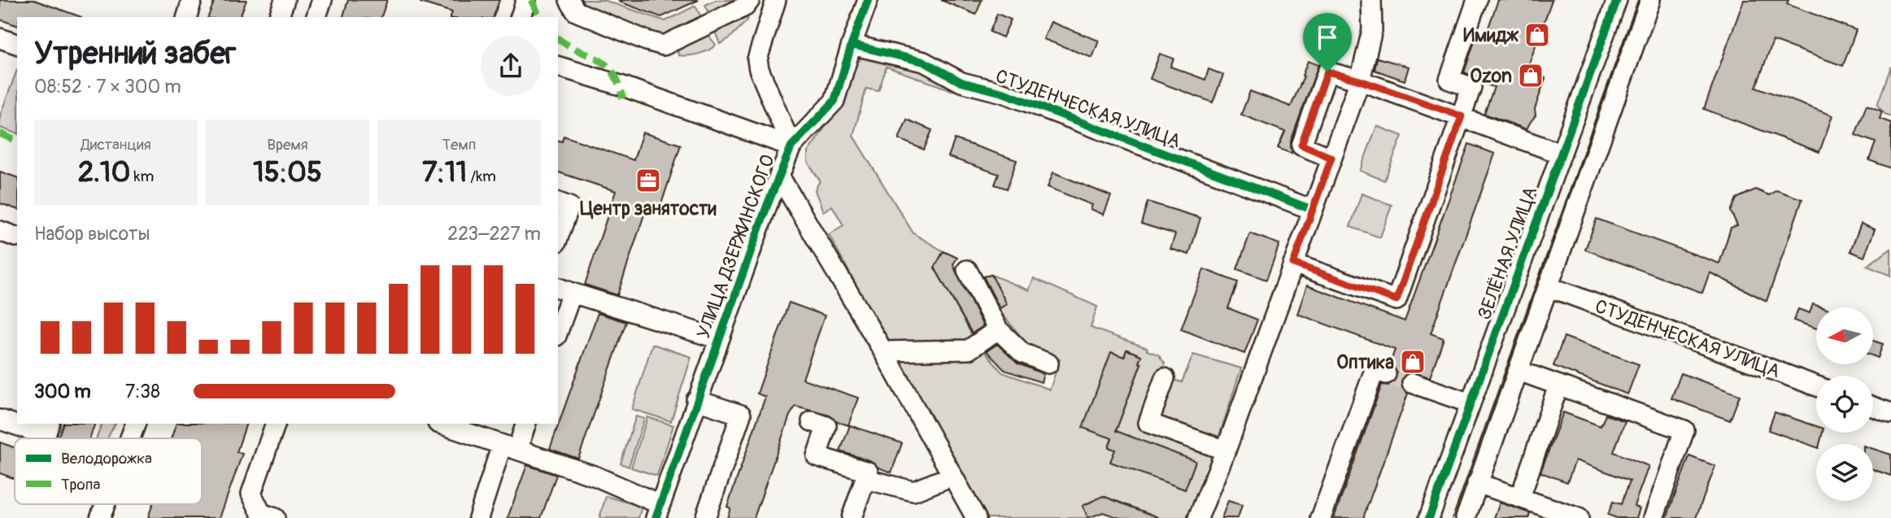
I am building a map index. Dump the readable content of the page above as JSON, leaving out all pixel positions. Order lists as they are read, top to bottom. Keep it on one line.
{"streets":{"street":["СТУДЕНЧЕСКАЯ УЛИЦА","УЛИЦА ДЗЕРЖИНСКОГО","ЗЕЛЁНАЯ УЛИЦА"]},"crossings":[["СТУДЕНЧЕСКАЯ УЛИЦА","УЛИЦА ДЗЕРЖИНСКОГО"]],"places":{"shop":["Имидж","Ozon","Оптика"],"office":["Центр занятости"]},"legend":["Велодорожка","Тропа"],"north":"left","page":{"heading":["Утренний забег","08:52 · 7 × 300 m"],"stats":[["Дистанция","2.10 km"],["Время","15:05"],["Темп","7:11 /km"]],"chart":["Набор высоты","223–227 m"],"list":[{"name":"300 m","note":"7:38"}]}}
